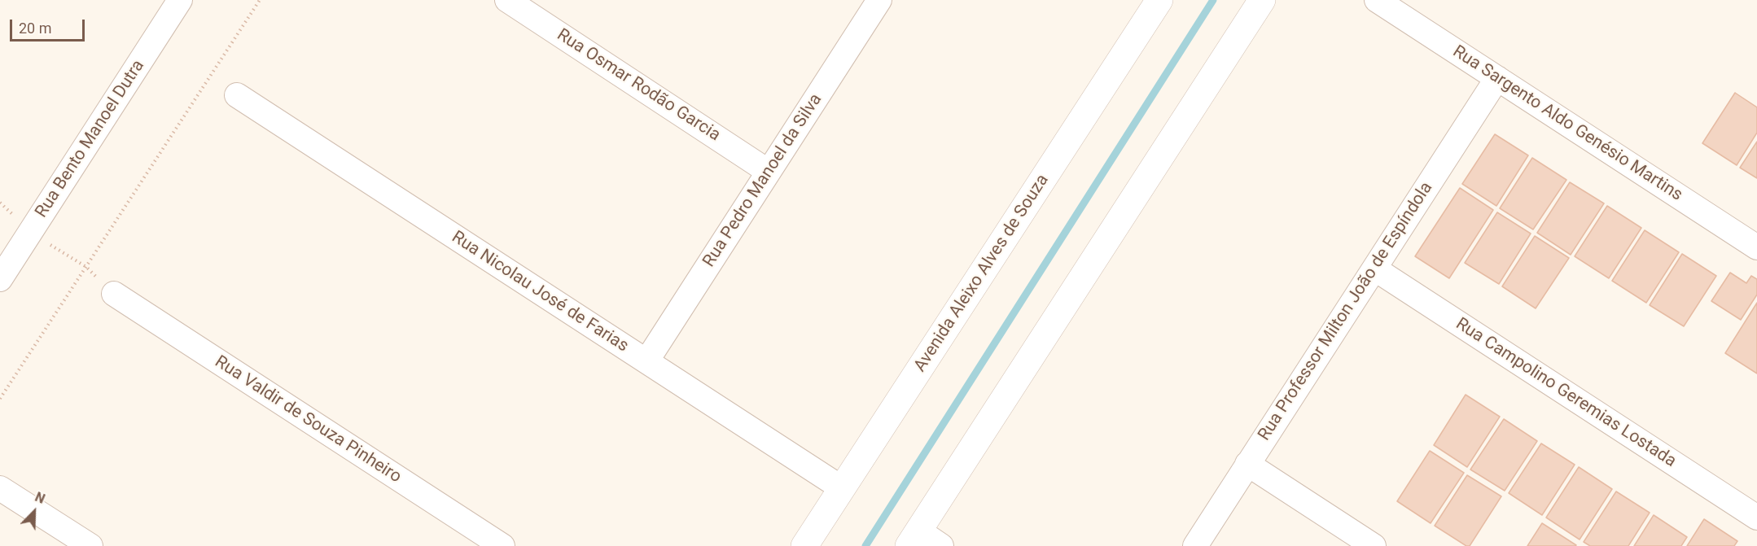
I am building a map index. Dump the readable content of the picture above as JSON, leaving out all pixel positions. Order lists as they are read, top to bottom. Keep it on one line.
{"streets":{"street":["Rua Osmar Rodão Garcia","Rua Sargento Aldo Genésio Martins","Rua Bento Manoel Dutra","Rua Pedro Manoel da Silva","Avenida Aleixo Alves de Souza","Rua Nicolau José de Farias","Rua Professor Milton João de Espíndola","Rua Campolino Geremias Lostada","Rua Valdir de Souza Pinheiro"]},"crossings":[["Rua Osmar Rodão Garcia","Rua Pedro Manoel da Silva"],["Rua Sargento Aldo Genésio Martins","Rua Professor Milton João de Espíndola"],["Rua Pedro Manoel da Silva","Rua Nicolau José de Farias"],["Avenida Aleixo Alves de Souza","Rua Nicolau José de Farias"],["Rua Professor Milton João de Espíndola","Rua Campolino Geremias Lostada"]],"scale_bar":"20 m","north":"top right"}
